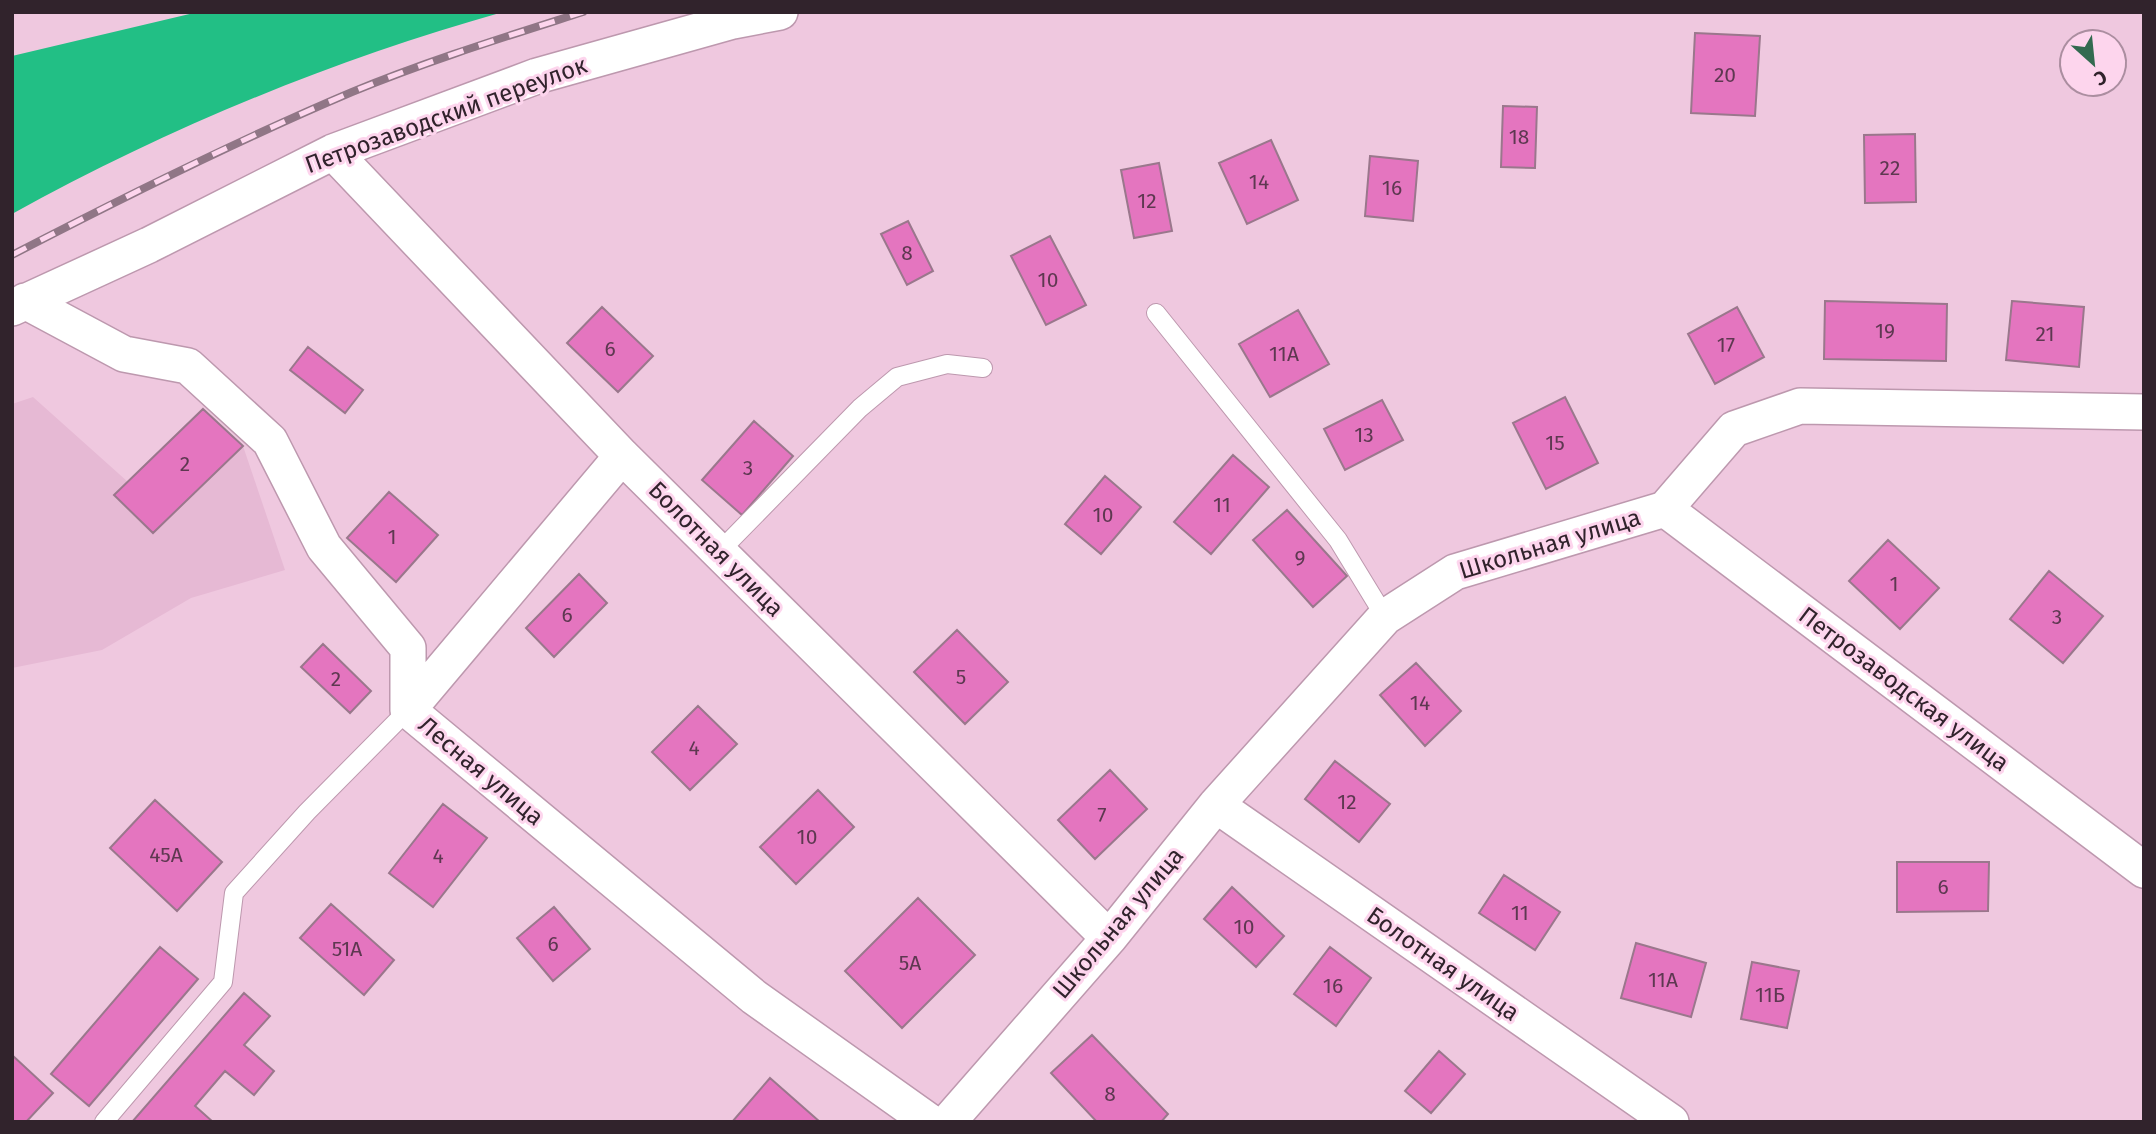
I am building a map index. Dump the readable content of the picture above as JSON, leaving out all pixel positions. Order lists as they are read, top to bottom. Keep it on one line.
{"streets":{"street":["Петрозаводский переулок","Школьная улица","Болотная улица","Петрозаводская улица","Лесная улица"]},"crossings":[["Петрозаводский переулок","Болотная улица"],["Петрозаводский переулок","Лесная улица"],["Школьная улица","Болотная улица"],["Школьная улица","Петрозаводская улица"]],"house_numbers":["20","18","22","14","16","12","8","10","19","21","17","6","11А","13","15","2","3","11","10","1","9","1","6","3","5","2","14","4","12","7","10","45А","4","6","11","10","6","51А","5А","11А","16","11Б","8"],"north":"bottom right"}
